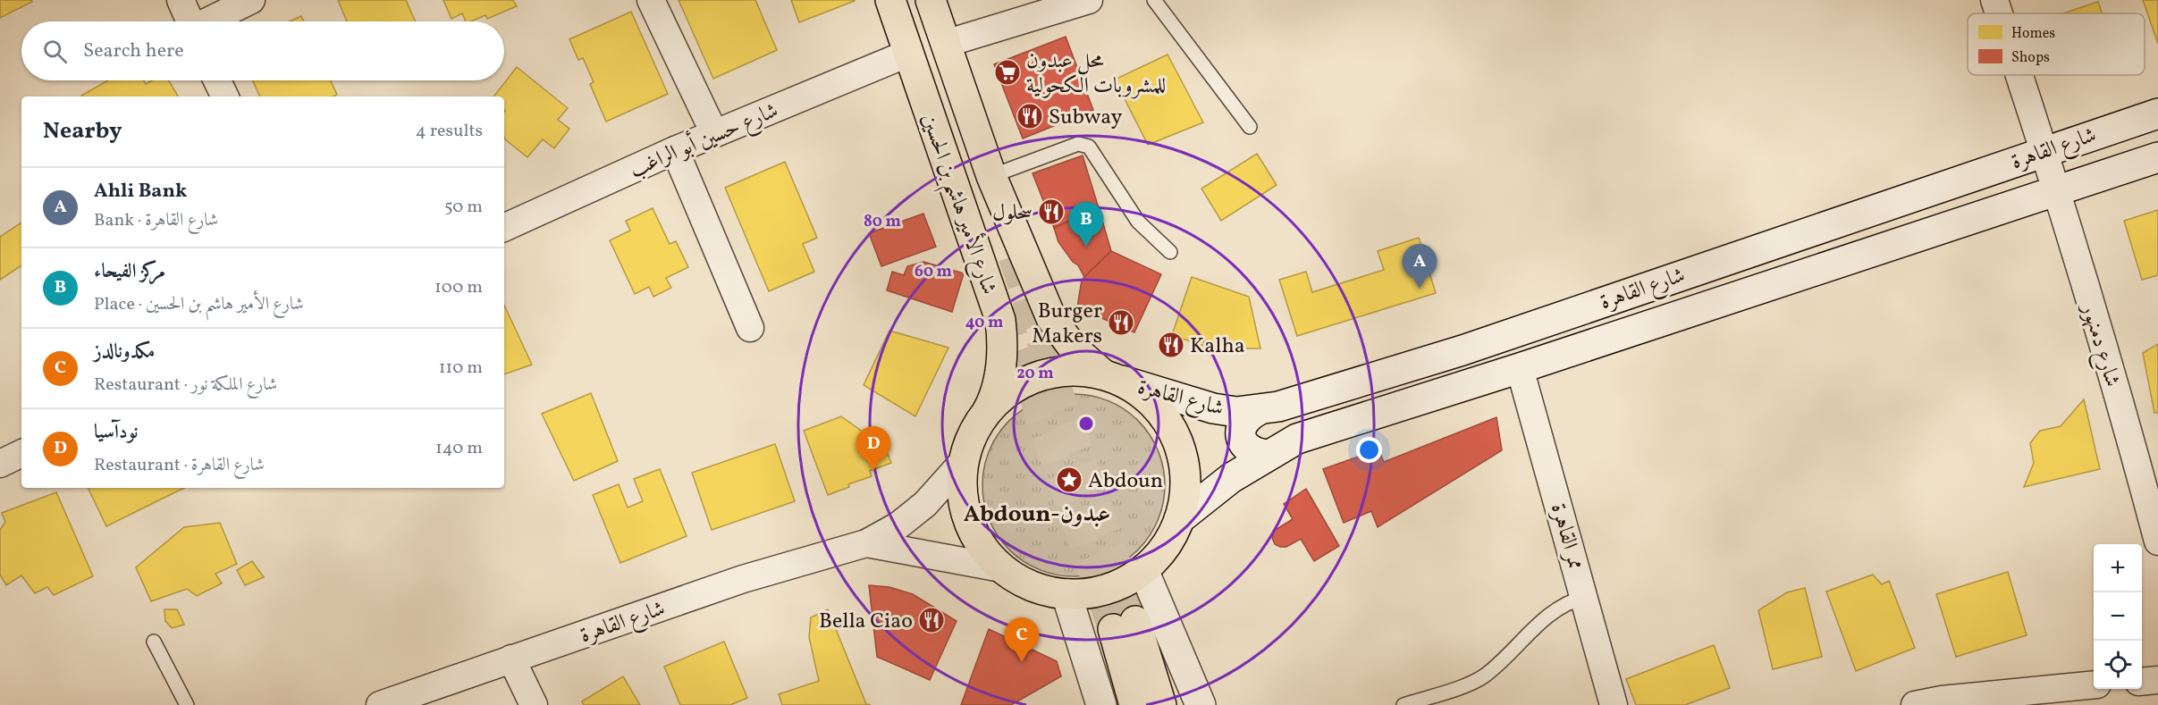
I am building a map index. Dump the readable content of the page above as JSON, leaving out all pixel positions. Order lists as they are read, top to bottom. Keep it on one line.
{"streets":{"highway":["شارع الأمير هاشم بن الحسين"],"main road":["شارع القاهرة"],"street":["شارع حسين أبو الراغب","شارع دمنهور","ممر القاهرة"]},"crossings":[["شارع حسين أبو الراغب","شارع الأمير هاشم بن الحسين"],["شارع القاهرة","شارع الأمير هاشم بن الحسين"],["شارع القاهرة","شارع دمنهور"],["شارع القاهرة","ممر القاهرة"]],"districts":["Abdoun-عبدون"],"places":{"supermarket":["محل عبدون للمشروبات الكحولية"],"restaurant":["Subway","سحلول","Burger Makers","Kalha","Bella Ciao"],"place":["Abdoun"]},"legend":["Homes","Shops"],"page":{"search":"Search here","heading":["Nearby","4 results"],"list":[{"mark":"A","name":"Ahli Bank","note":"Bank · شارع القاهرة","value":"50 m"},{"mark":"B","name":"مركز الفيحاء","note":"Place · شارع الأمير هاشم بن الحسين","value":"100 m"},{"mark":"C","name":"مكدونالدز","note":"Restaurant · شارع الملكة نور","value":"110 m"},{"mark":"D","name":"نودآسيا","note":"Restaurant · شارع القاهرة","value":"140 m"}],"pins":["B","A","D","C"],"map_buttons":["+","−"]},"rings":["80 m","60 m","40 m","20 m"]}
